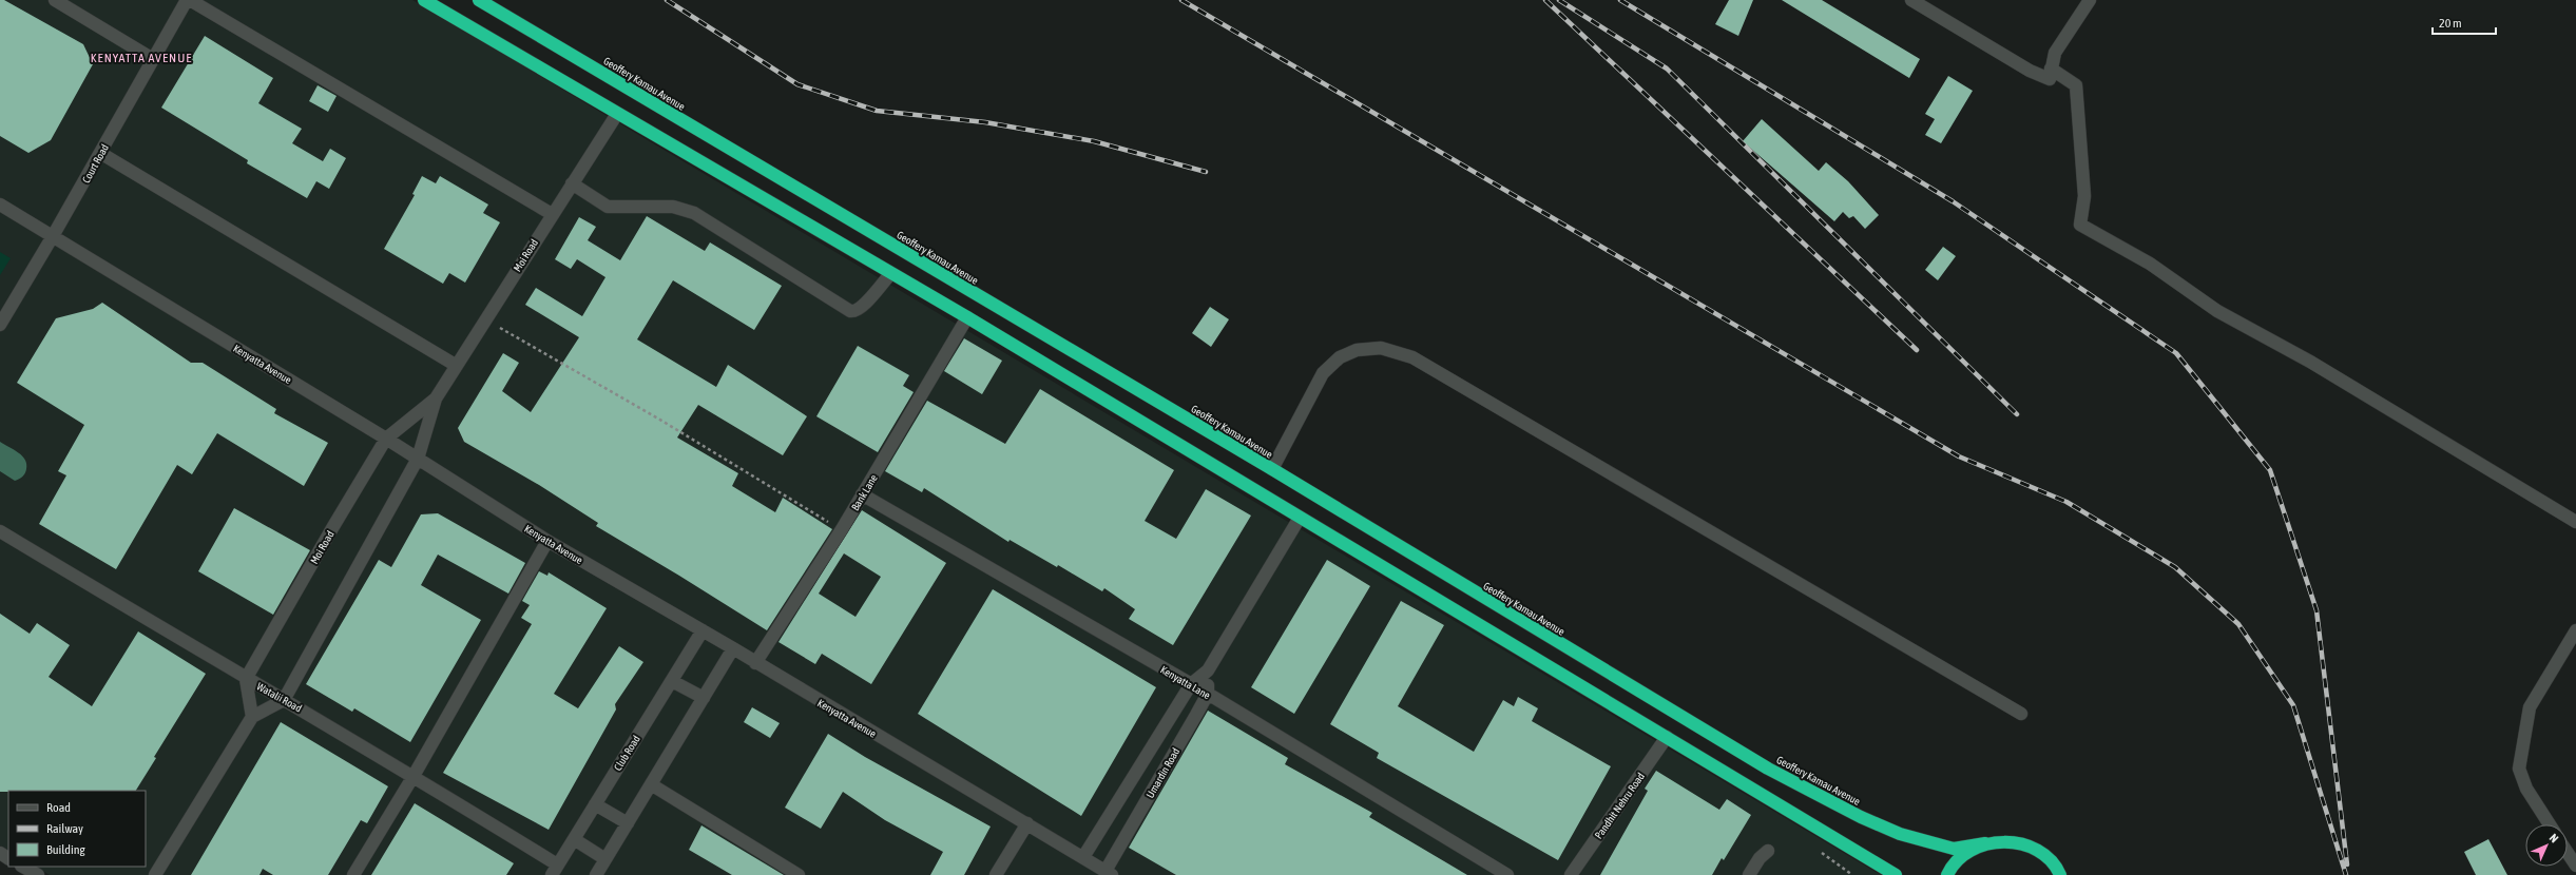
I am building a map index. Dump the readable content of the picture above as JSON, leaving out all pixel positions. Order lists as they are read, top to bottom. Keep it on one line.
{"streets":{"highway":["Geoffery Kamau Avenue"],"street":["Court Road","Moi Road","Kenyatta Avenue","Bank Lane","Kenyatta Lane","Watalii Road","Club Road","Umardin Road","Pandhit Nehru Road"]},"crossings":[["Court Road","Kenyatta Avenue"],["Moi Road","Kenyatta Avenue"],["Moi Road","Watalii Road"],["Kenyatta Avenue","Bank Lane"],["Kenyatta Avenue","Club Road"],["Kenyatta Avenue","Umardin Road"],["Bank Lane","Kenyatta Lane"],["Kenyatta Lane","Umardin Road"],["Watalii Road","Club Road"]],"districts":["KENYATTA AVENUE"],"legend":["Road","Railway","Building"],"scale_bar":"20 m","north":"top right"}
